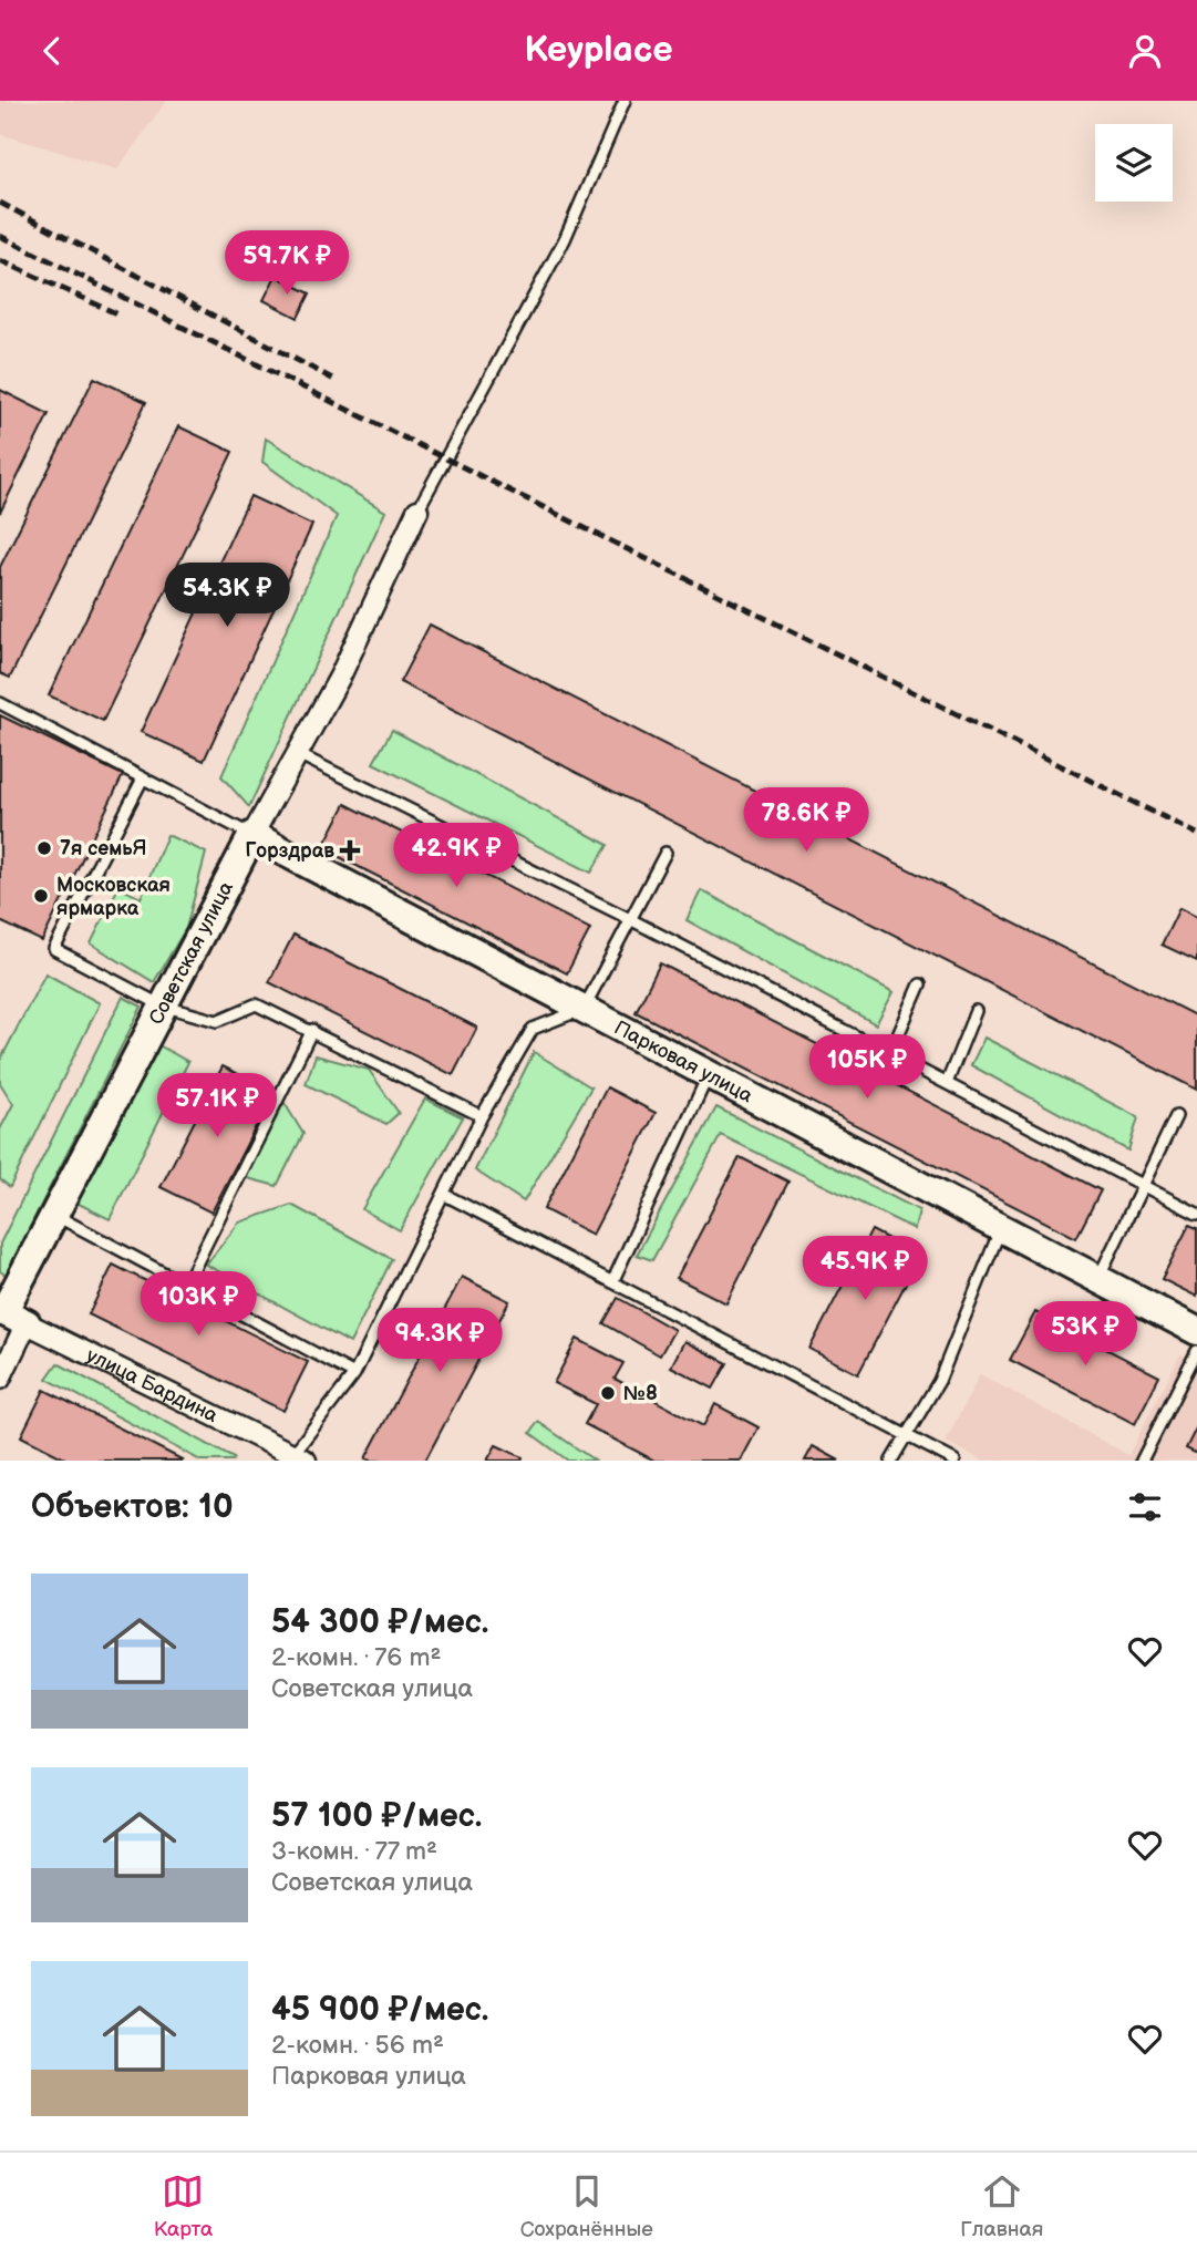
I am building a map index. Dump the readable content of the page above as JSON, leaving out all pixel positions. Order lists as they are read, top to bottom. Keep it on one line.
{"streets":{"street":["Советская улица","Парковая улица","улица Бардина"]},"crossings":[["Советская улица","Парковая улица"],["Советская улица","улица Бардина"]],"places":{"other":["7я семьЯ","Московская ярмарка","№8"],"health":["Горздрав"]},"page":{"header":"Keyplace","price":["59.7K ₽","54.3K ₽","78.6K ₽","42.9K ₽","105K ₽","57.1K ₽","45.9K ₽","103K ₽","53K ₽","94.3K ₽"],"heading":"Объектов: 10","list":[{"name":"54 300 ₽/мес.","note":"2-комн. · 76 m² · Советская улица"},{"name":"57 100 ₽/мес.","note":"3-комн. · 77 m² · Советская улица"},{"name":"45 900 ₽/мес.","note":"2-комн. · 56 m² · Парковая улица"}],"tabs":["Карта","Сохранённые","Главная"]}}
